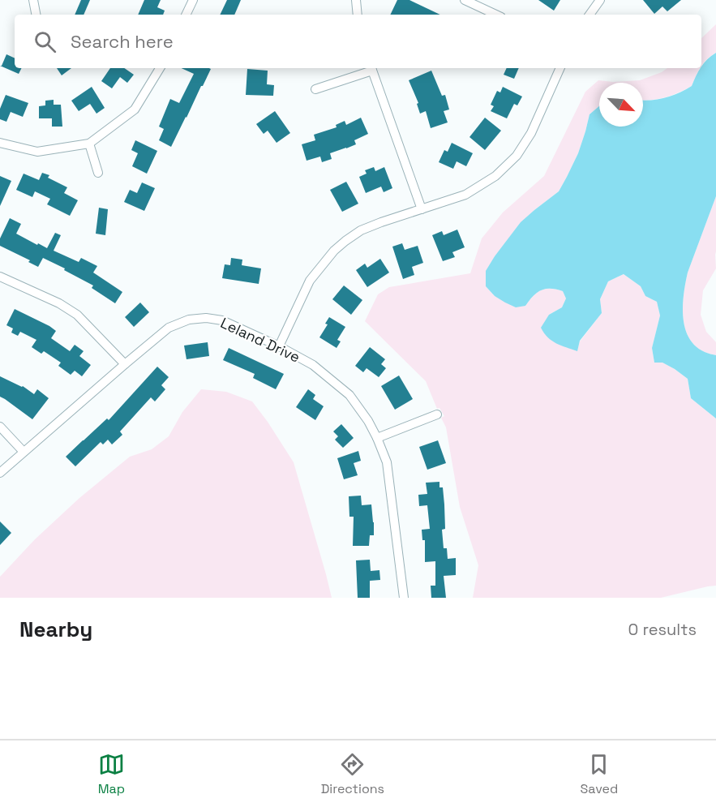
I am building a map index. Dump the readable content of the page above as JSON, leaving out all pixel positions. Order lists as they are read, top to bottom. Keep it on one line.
{"streets":{"street":["Leland Drive"]},"north":"bottom right","page":{"search":"Search here","heading":["Nearby","0 results"],"nav":["Map","Directions","Saved"]}}
